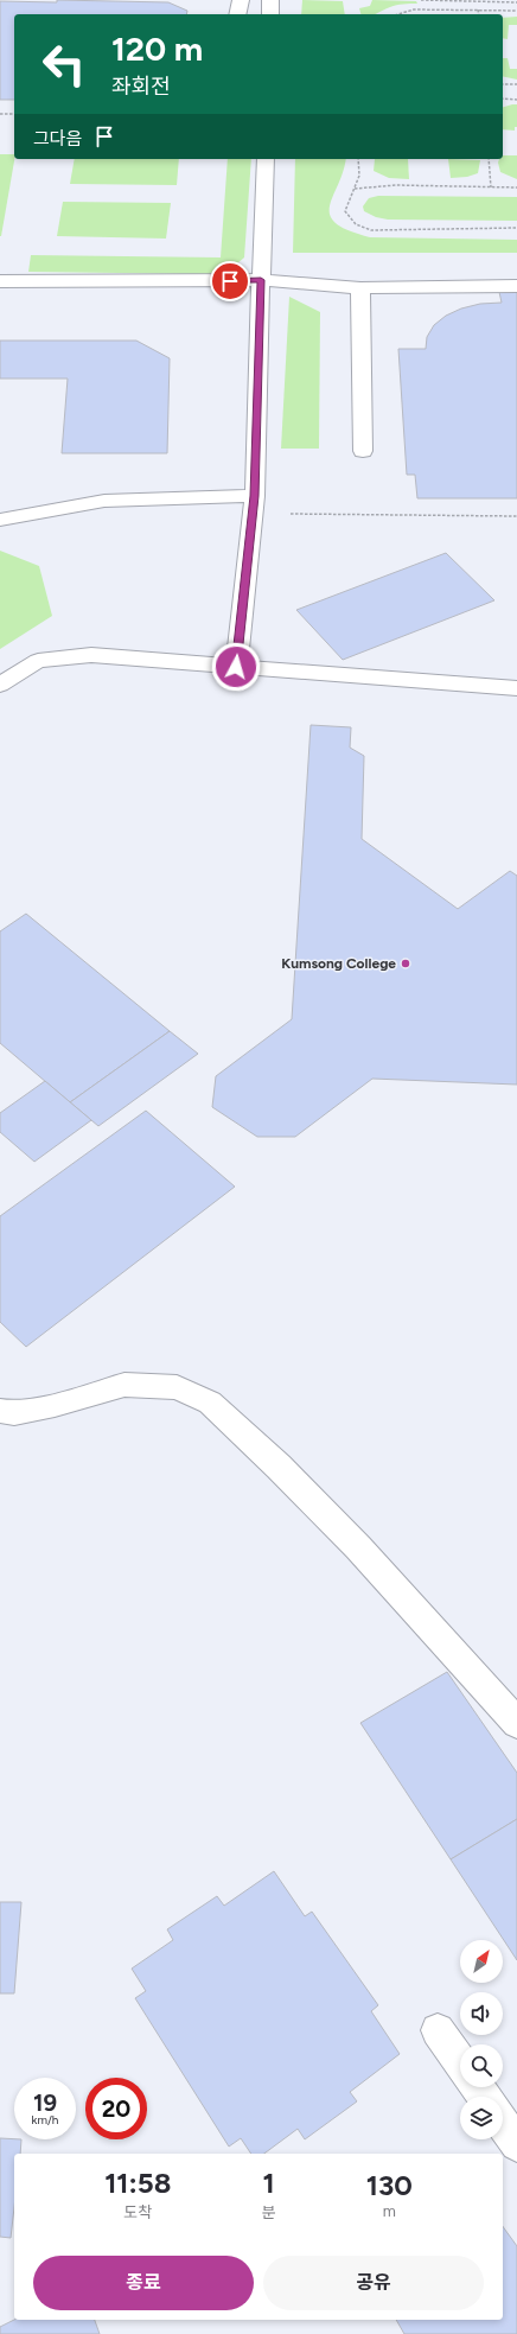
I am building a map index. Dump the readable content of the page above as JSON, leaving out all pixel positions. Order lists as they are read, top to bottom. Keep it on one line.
{"places":["Kumsong College"],"north":"top right","page":{"turn":["120 m","좌회전"],"then":"그다음","speed":"19 km/h","limit":"20","eta":["11:58","도착","1","분","130","m"],"buttons":["종료","공유"]}}
